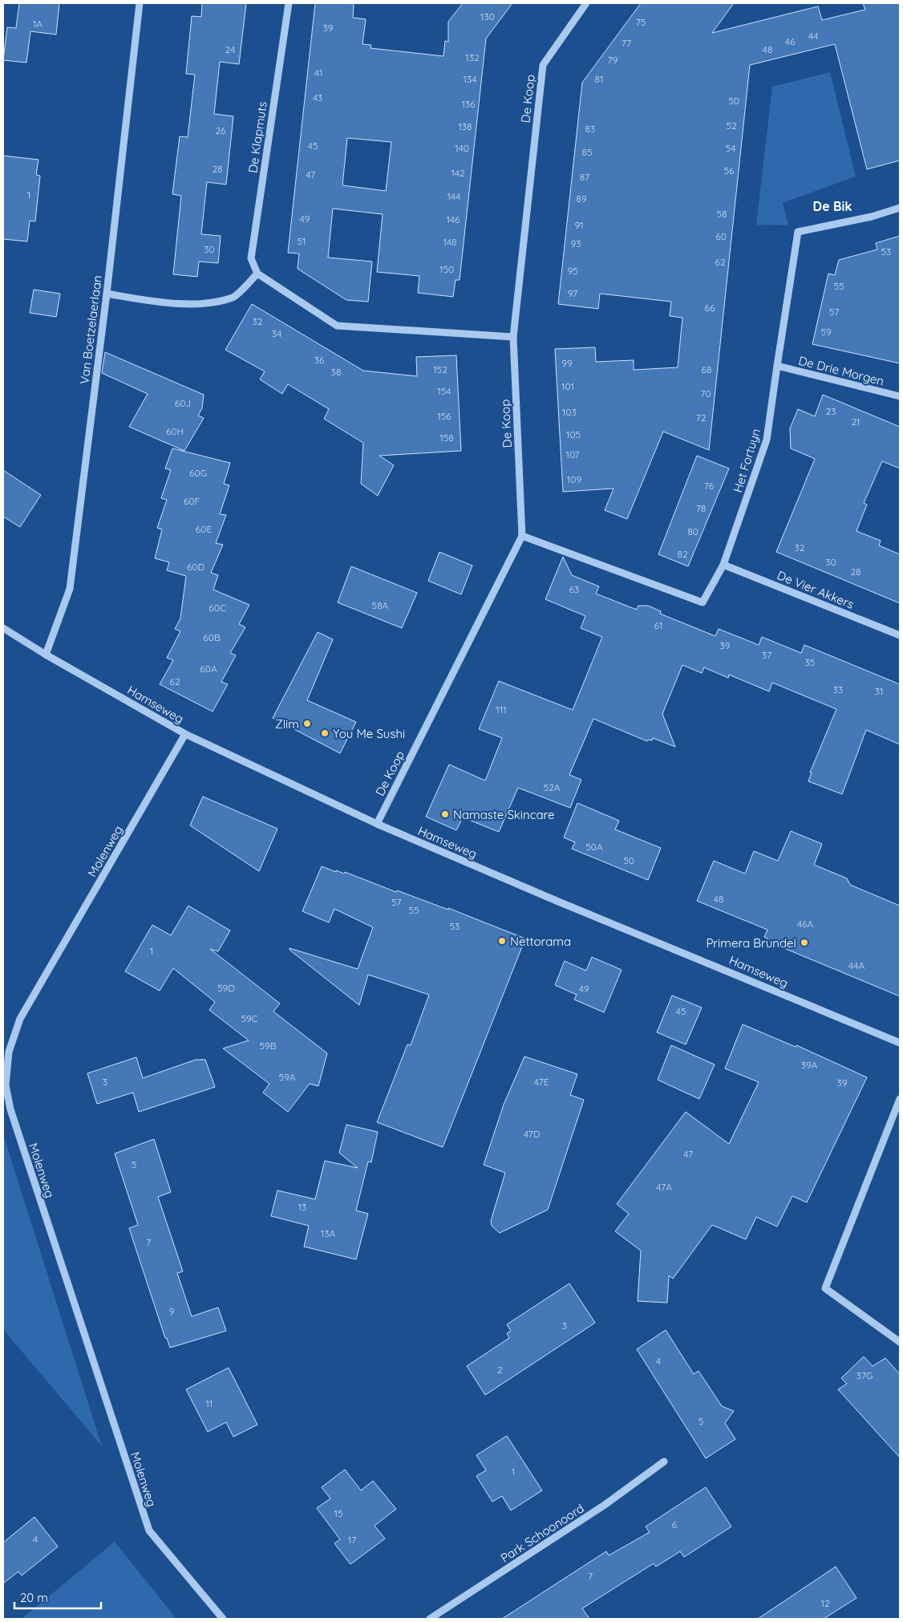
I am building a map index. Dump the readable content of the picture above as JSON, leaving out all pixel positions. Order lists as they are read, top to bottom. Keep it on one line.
{"streets":{"street":["De Koop","De Klapmuts","Van Boetzelaerlaan","De Drie Morgen","Het Fortuyn","De Vier Akkers","Hamseweg","Molenweg","Park Schoonoord"]},"crossings":[["De Koop","Het Fortuyn"],["De Koop","Hamseweg"],["Van Boetzelaerlaan","Hamseweg"],["De Drie Morgen","Het Fortuyn"],["Het Fortuyn","De Vier Akkers"],["Hamseweg","Molenweg"]],"districts":["De Bik"],"places":["Zlim","You Me Sushi","Namaste Skincare","Nettorama","Primera Brundel"],"house_numbers":["130","75","1A","39","44","46","77","24","48","132","79","41","134","81","43","50","136","52","138","83","26","45","140","54","85","28","56","142","47","87","1","144","89","58","49","146","91","60","51","148","93","30","53","62","150","95","55","97","66","57","32","59","34","36","99","152","68","38","101","154","70","60J","23","103","156","72","21","60H","105","158","107","60G","109","76","60F","78","60E","80","32","82","30","60D","28","63","58A","60C","61","60B","39","37","35","60A","62","33","31","111","52A","50A","50","48","57","55","46A","53","1","44A","59D","49","45","59C","59B","39A","59A","3","47E","39","47D","47","5","47A","13","13A","7","9","3","4","2","37G","11","5","1","15","6","4","17","7","12"],"scale_bar":"20 m"}
